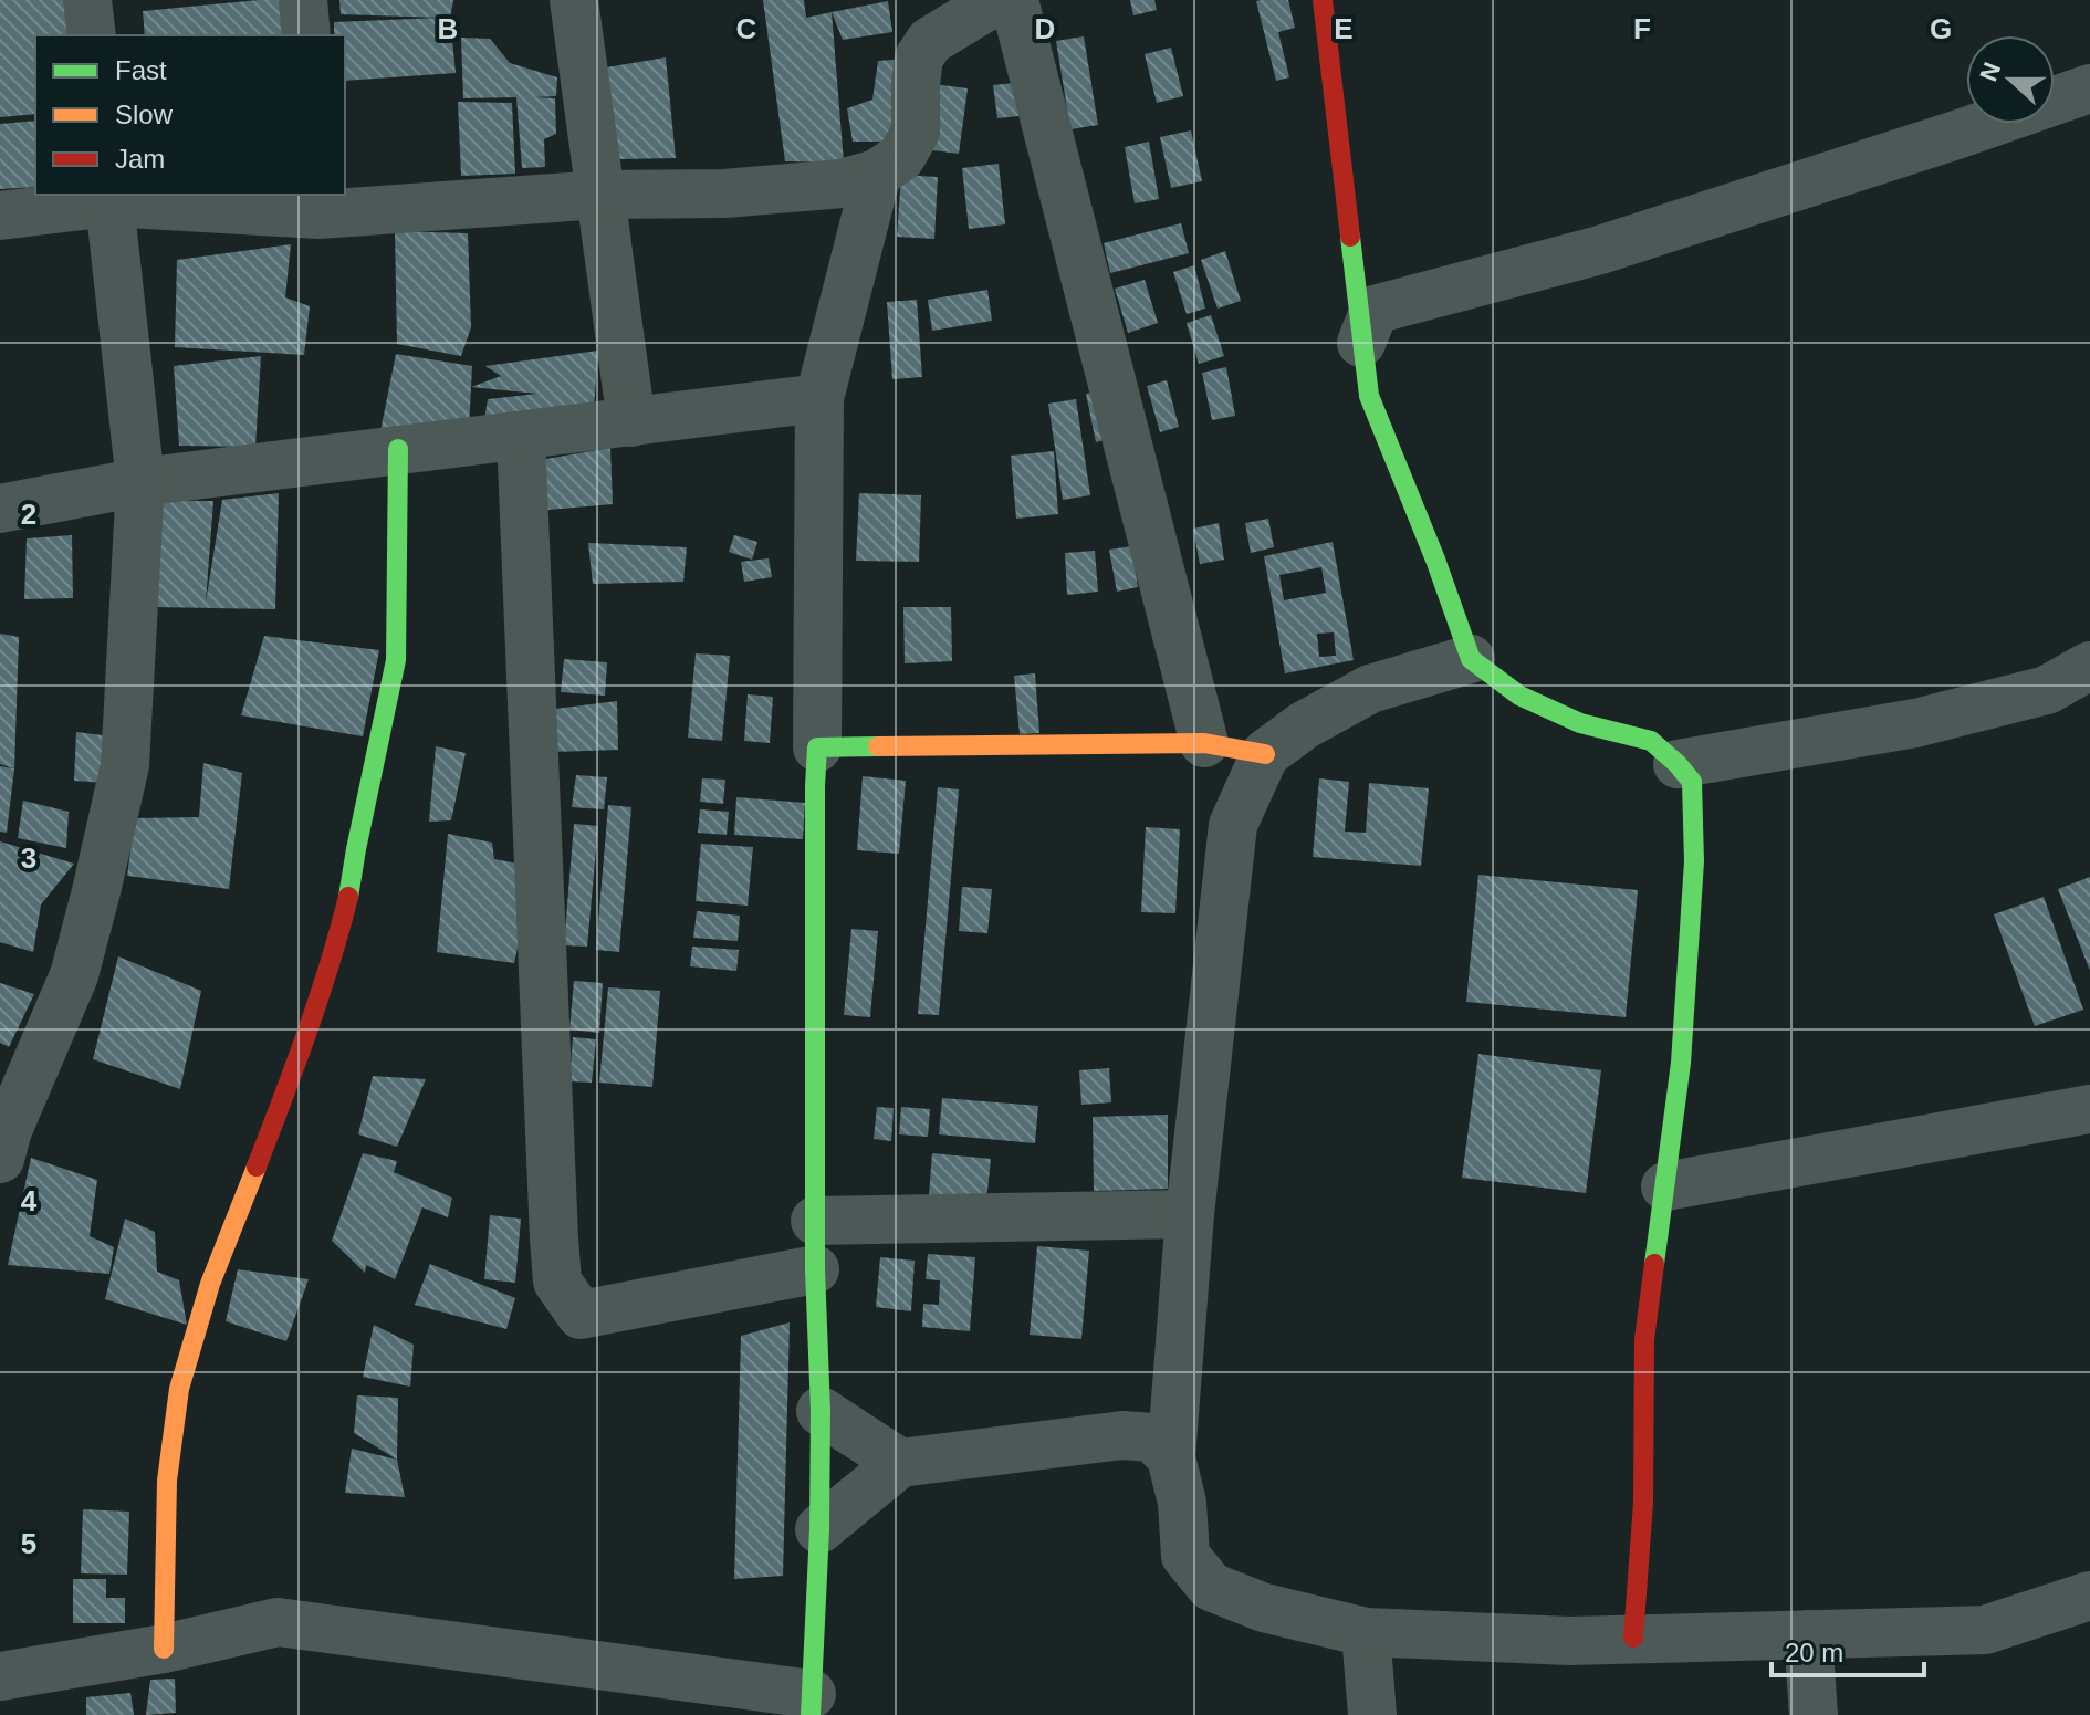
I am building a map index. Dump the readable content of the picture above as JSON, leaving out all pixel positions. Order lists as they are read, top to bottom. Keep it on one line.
{"legend":["Fast","Slow","Jam"],"scale_bar":"20 m","north":"left","grid":{"columns":["B","C","D","E","F","G"],"rows":["2","3","4","5"]}}
